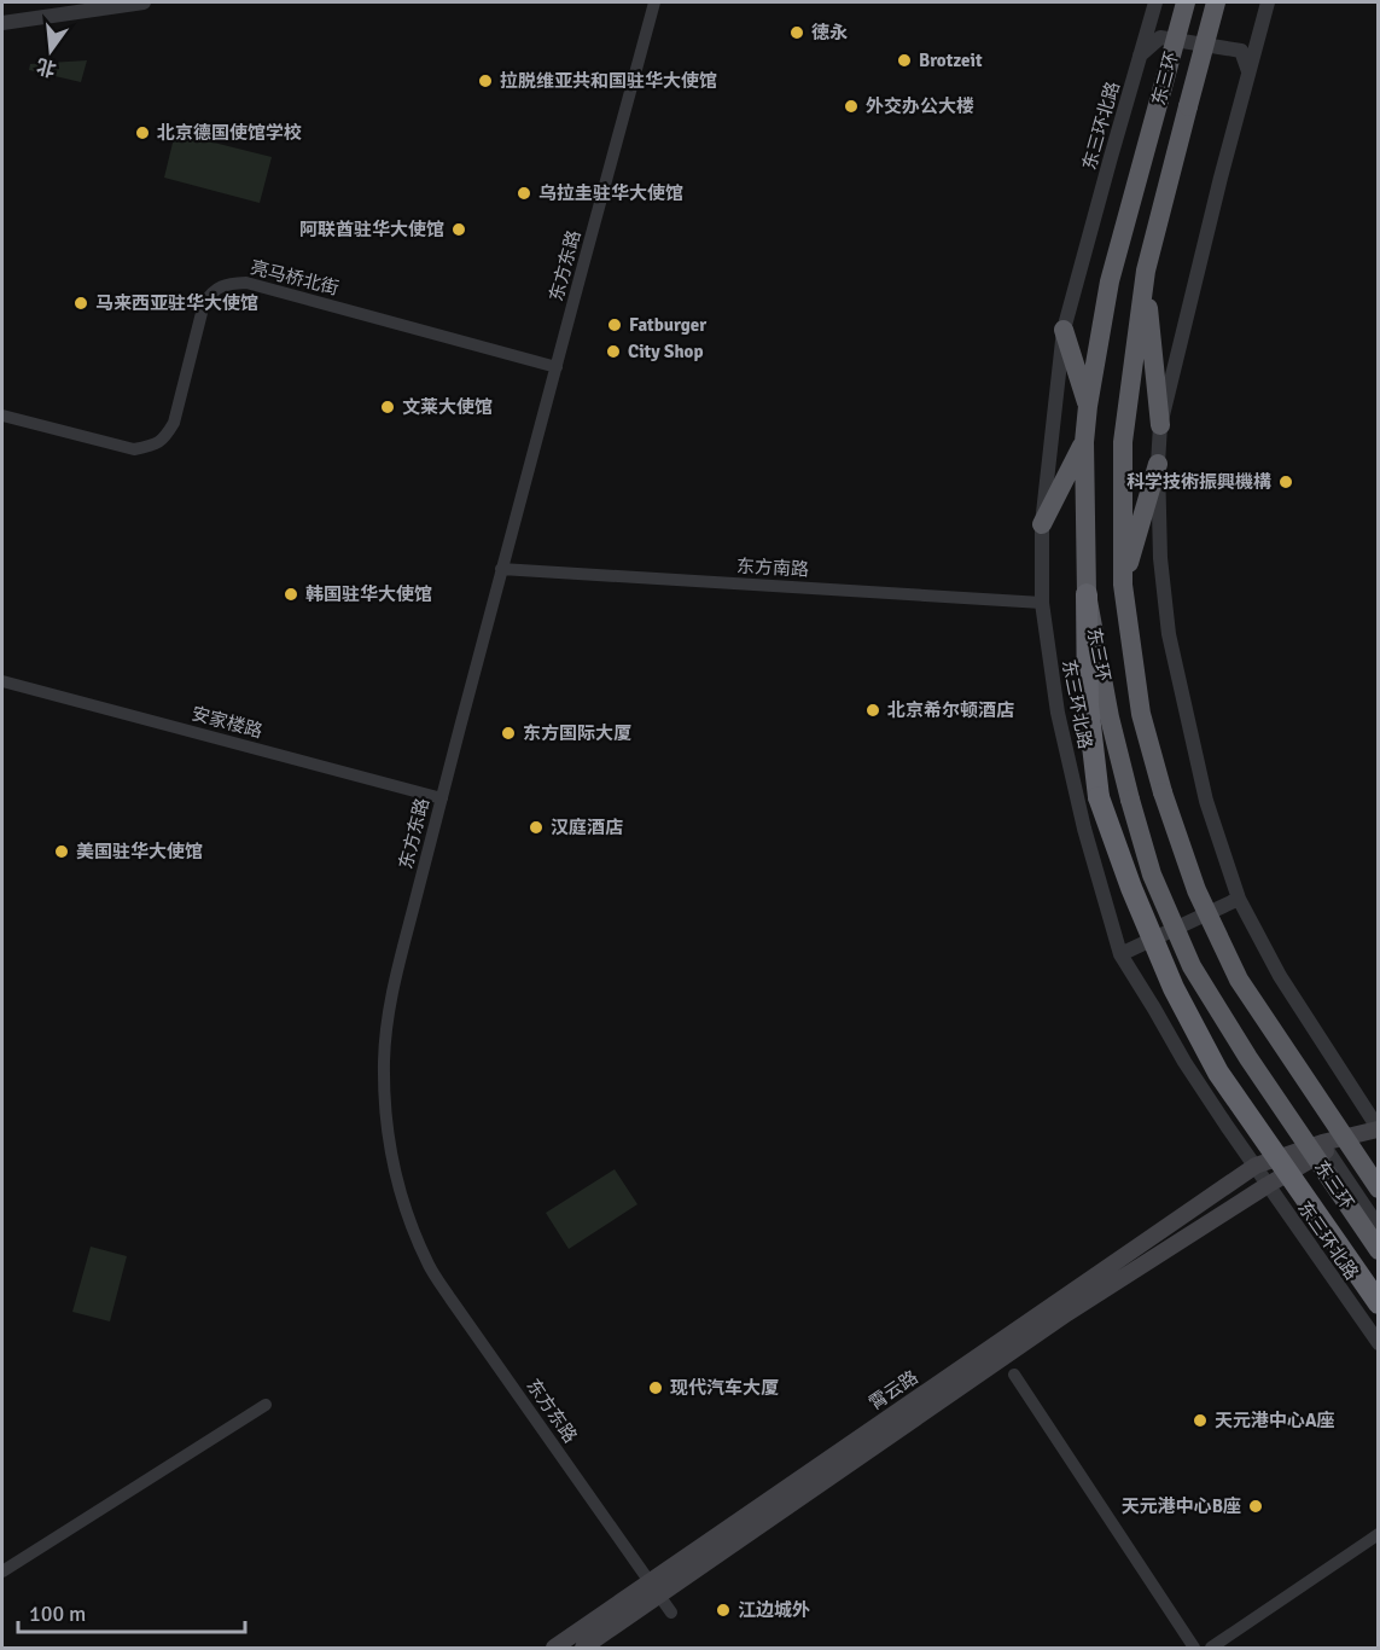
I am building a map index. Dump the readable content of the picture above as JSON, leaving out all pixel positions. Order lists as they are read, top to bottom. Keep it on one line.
{"streets":{"highway":["东三环"],"main road":["霄云路"],"street":["东三环北路","东方东路","亮马桥北街","东方南路","安家楼路"]},"crossings":[["东三环北路","东方南路"],["东三环北路","霄云路"],["东方东路","亮马桥北街"],["东方东路","东方南路"],["东方东路","安家楼路"],["东方东路","霄云路"]],"places":["徳永","Brotzeit","拉脱维亚共和国驻华大使馆","外交办公大楼","北京德国使馆学校","乌拉圭驻华大使馆","阿联酋驻华大使馆","马来西亚驻华大使馆","Fatburger","City Shop","文莱大使馆","科学技術振興機構","韩国驻华大使馆","北京希尔顿酒店","东方国际大厦","汉庭酒店","美国驻华大使馆","现代汽车大厦","天元港中心A座","天元港中心B座","江边城外"],"scale_bar":"100 m","north":"bottom"}
